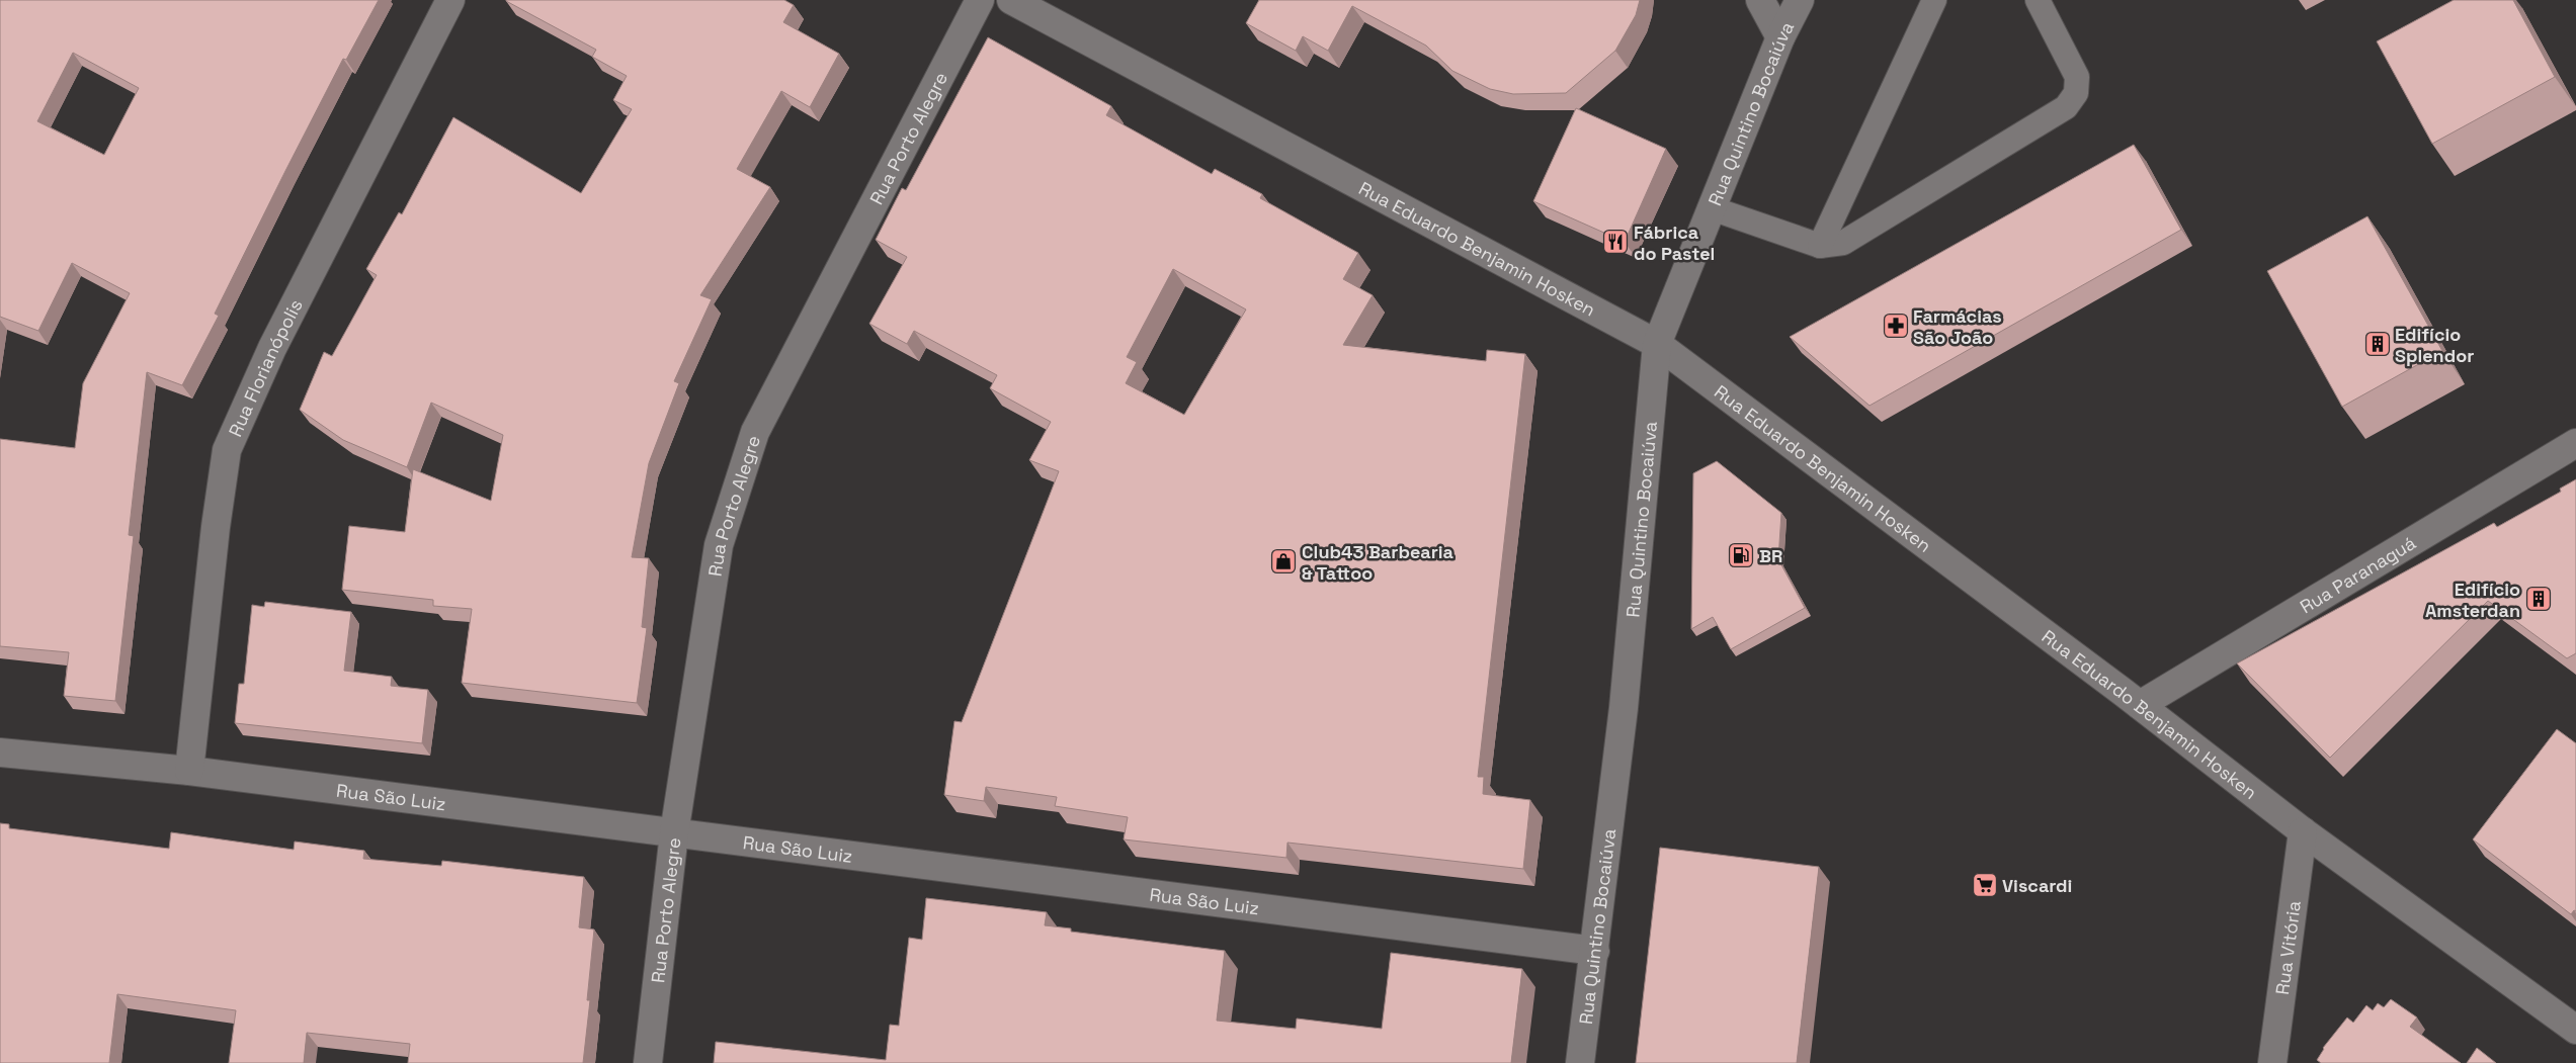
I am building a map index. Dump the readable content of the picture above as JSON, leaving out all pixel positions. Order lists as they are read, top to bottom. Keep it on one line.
{"streets":{"street":["Rua Quintino Bocaiúva","Rua Porto Alegre","Rua Eduardo Benjamin Hosken","Rua Florianópolis","Rua Paranaguá","Rua São Luiz","Rua Vitória"]},"crossings":[["Rua Quintino Bocaiúva","Rua Eduardo Benjamin Hosken"],["Rua Quintino Bocaiúva","Rua São Luiz"],["Rua Porto Alegre","Rua São Luiz"],["Rua Eduardo Benjamin Hosken","Rua Paranaguá"],["Rua Eduardo Benjamin Hosken","Rua Vitória"],["Rua Florianópolis","Rua São Luiz"]],"places":{"restaurant":["Fábrica do Pastel"],"pharmacy":["Farmácias São João"],"building":["Edifício Splendor","Edifício Amsterdan"],"fuel station":["BR"],"shop":["Club43 Barbearia & Tattoo"],"supermarket":["Viscardi"]}}
